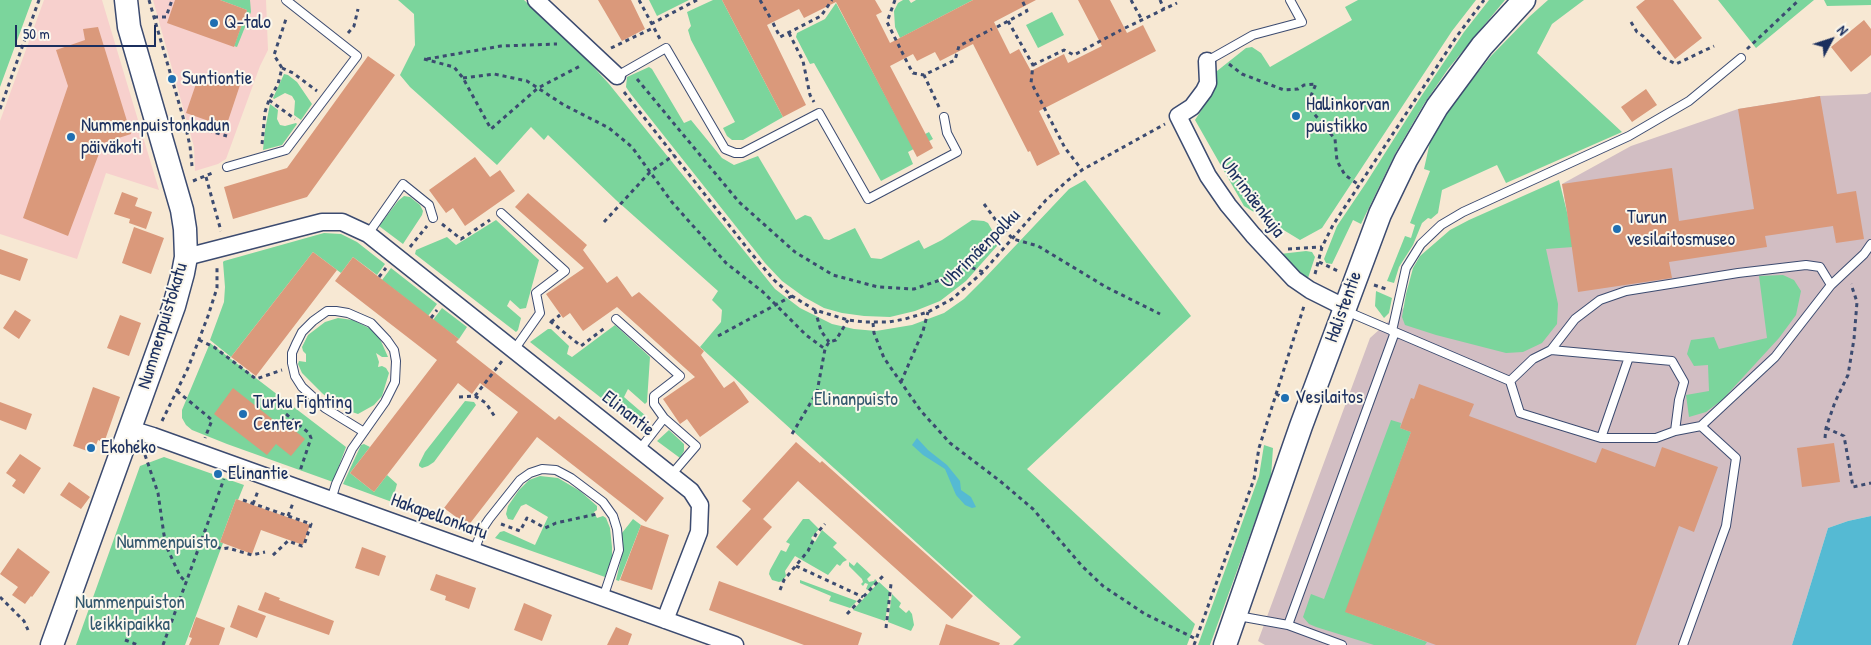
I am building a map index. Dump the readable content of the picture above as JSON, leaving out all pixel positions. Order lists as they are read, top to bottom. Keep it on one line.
{"streets":{"street":["Uhrimäenkuja","Halistentie","Nummenpuistokatu","Elinantie","Hakapellonkatu"],"path":["Uhrimäenpolku"]},"crossings":[["Uhrimäenkuja","Uhrimäenpolku"],["Uhrimäenkuja","Halistentie"],["Nummenpuistokatu","Elinantie"],["Nummenpuistokatu","Hakapellonkatu"],["Elinantie","Hakapellonkatu"]],"parks":["Elinanpuisto","Nummenpuisto","Nummenpuiston leikkipaikka"],"places":["Q-talo","Suntiontie","Hallinkorvan puistikko","Nummenpuistonkadun päiväkoti","Turun vesilaitosmuseo","Vesilaitos","Turku Fighting Center","Ekoheko","Elinantie"],"scale_bar":"50 m","north":"top right"}
